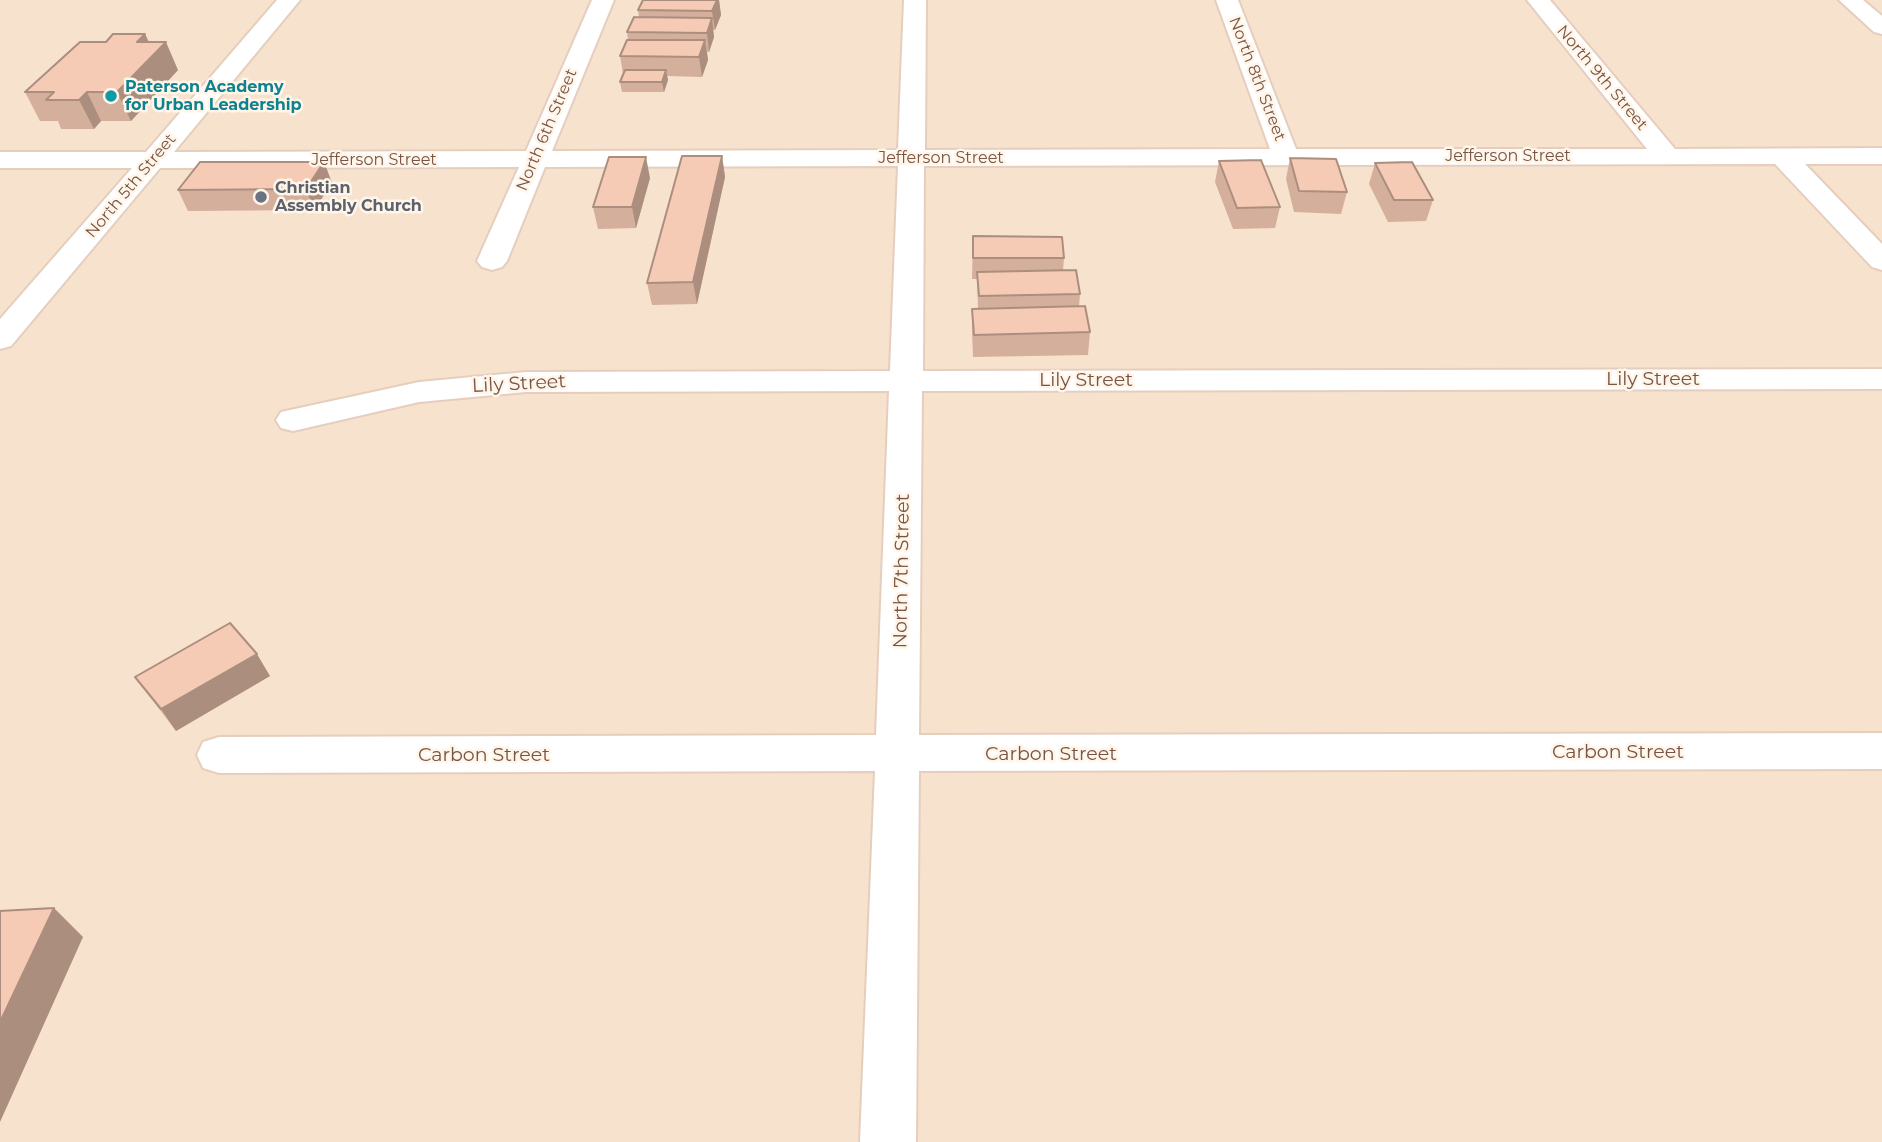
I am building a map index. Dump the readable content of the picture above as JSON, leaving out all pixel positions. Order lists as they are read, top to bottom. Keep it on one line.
{"streets":{"street":["North 9th Street","North 8th Street","North 6th Street","Jefferson Street","North 5th Street","Lily Street","North 7th Street","Carbon Street"]},"crossings":[["North 9th Street","Jefferson Street"],["North 8th Street","Jefferson Street"],["North 6th Street","Jefferson Street"],["Jefferson Street","North 5th Street"],["Jefferson Street","North 7th Street"],["Lily Street","North 7th Street"],["North 7th Street","Carbon Street"]],"places":["Paterson Academy for Urban Leadership","Christian Assembly Church"]}
